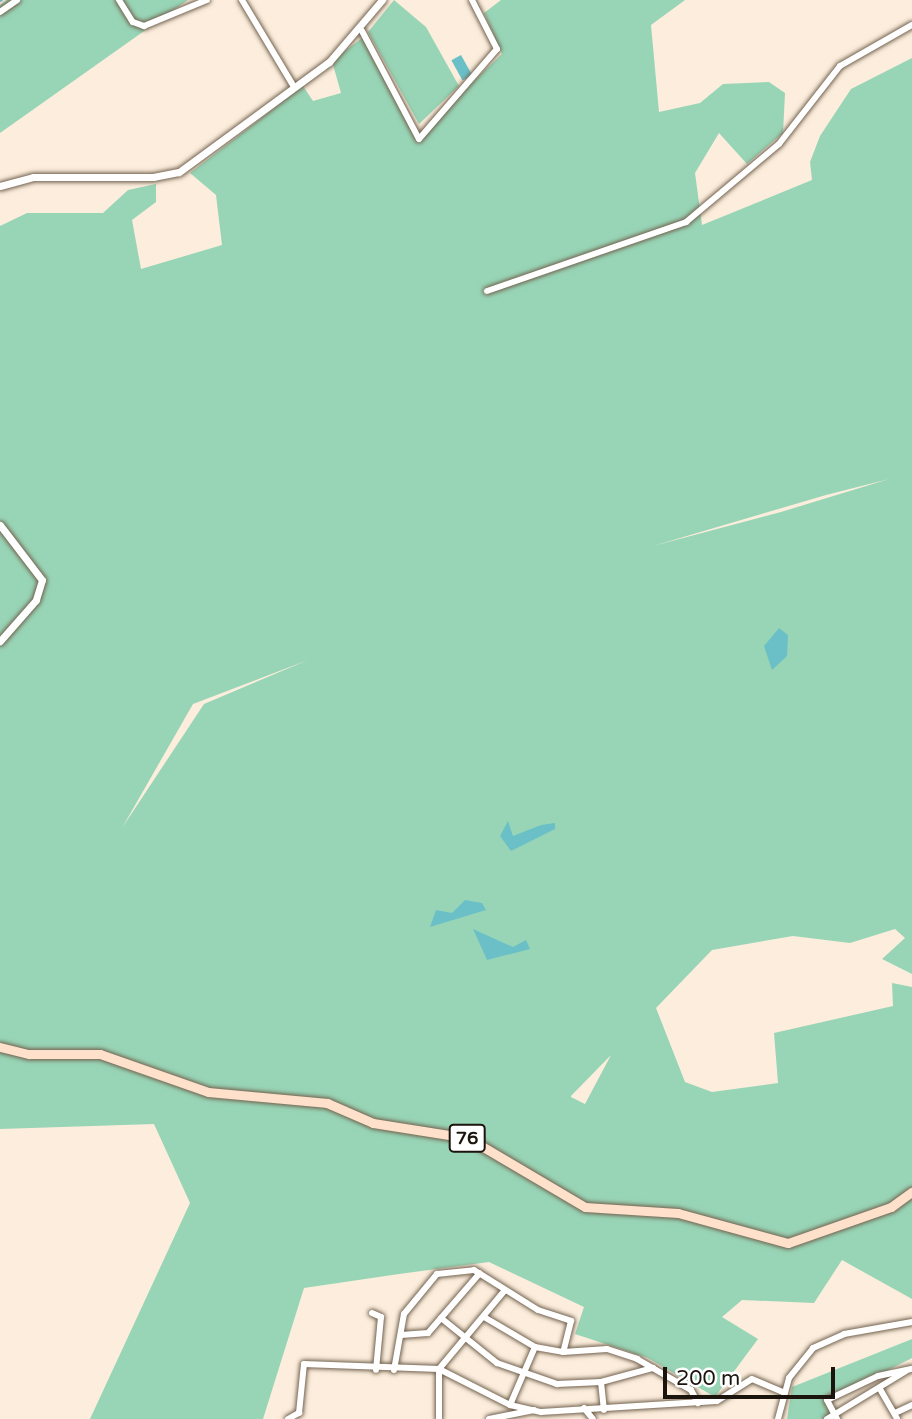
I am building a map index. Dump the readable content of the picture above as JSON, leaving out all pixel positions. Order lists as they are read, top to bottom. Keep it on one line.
{"streets":{"main road":["76"]},"scale_bar":"200 m"}
